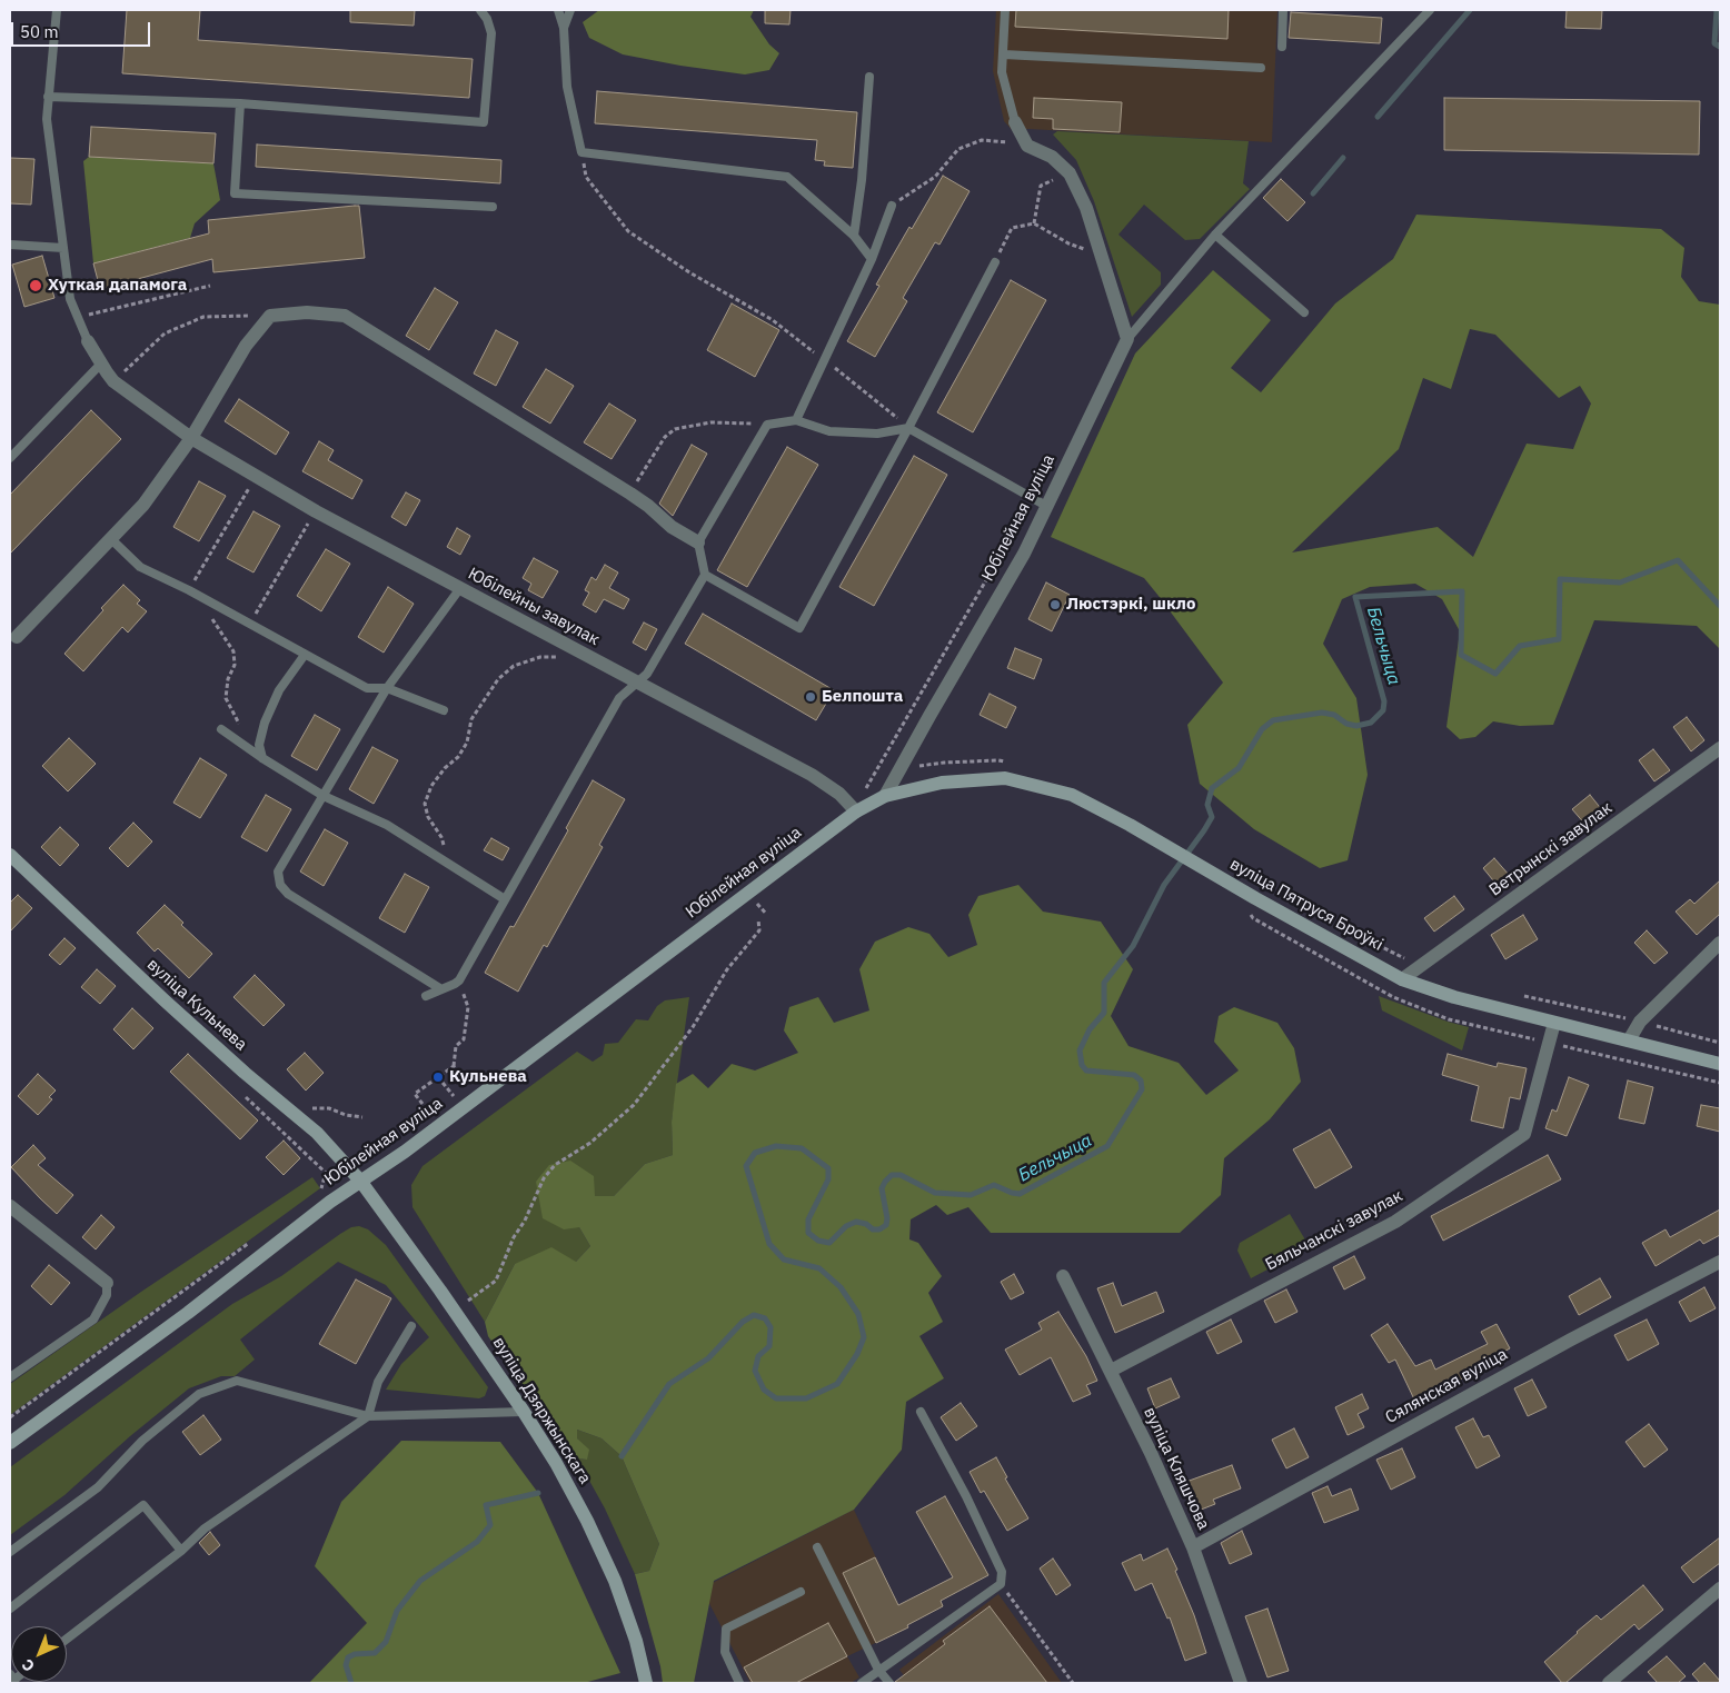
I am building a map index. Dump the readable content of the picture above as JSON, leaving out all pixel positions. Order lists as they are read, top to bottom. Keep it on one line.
{"streets":{"main road":["Юбілейная вуліца","вуліца Пятруся Броўкі","вуліца Кульнева","вуліца Дзяржынскага"],"street":["Юбілейны завулак","Ветрынскі завулак","Бяльчанскі завулак","Сялянская вуліца","вуліца Кляшчова"]},"crossings":[["Юбілейная вуліца","Юбілейны завулак"],["Юбілейная вуліца","вуліца Пятруся Броўкі"],["Юбілейная вуліца","вуліца Кульнева"],["Юбілейная вуліца","вуліца Дзяржынскага"],["Ветрынскі завулак","вуліца Пятруся Броўкі"],["вуліца Пятруся Броўкі","Бяльчанскі завулак"],["вуліца Кульнева","вуліца Дзяржынскага"],["Бяльчанскі завулак","вуліца Кляшчова"],["Сялянская вуліца","вуліца Кляшчова"]],"water":["Бельчыца"],"places":["Хуткая дапамога","Люстэркі, шкло","Белпошта","Кульнева"],"scale_bar":"50 m","north":"bottom left"}
